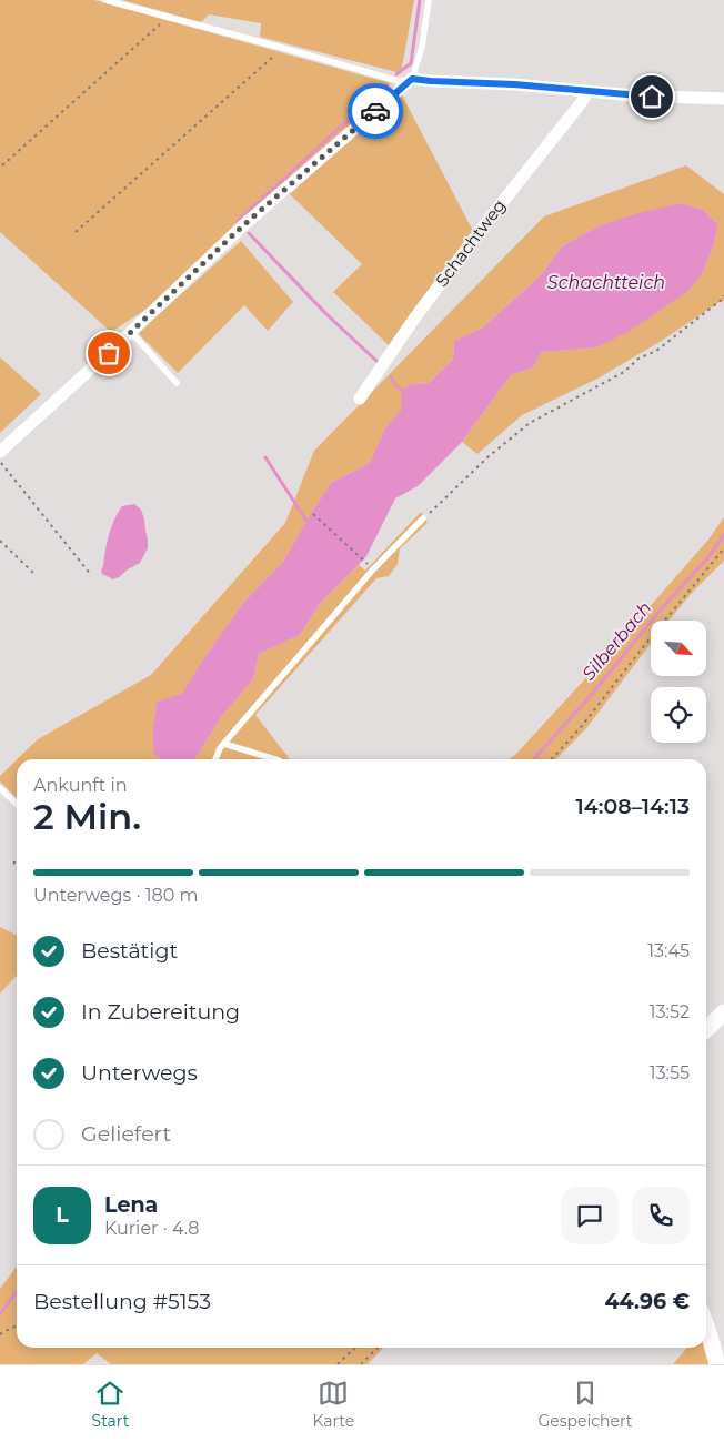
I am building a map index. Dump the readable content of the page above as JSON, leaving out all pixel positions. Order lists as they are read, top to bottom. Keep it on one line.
{"streets":{"street":["Schachtweg"]},"water":["Schachtteich","Silberbach"],"north":"bottom right","page":{"heading":["2 Min.","Ankunft in","14:08–14:13"],"panel":["Lena","Kurier · 4.8","Bestellung #5153","44.96 €"],"bar":"Unterwegs · 180 m","list":[["Bestätigt","13:45"],["In Zubereitung","13:52"],["Unterwegs","13:55"],"Geliefert"],"round":"L","tabs":["Start","Karte","Gespeichert"]}}
